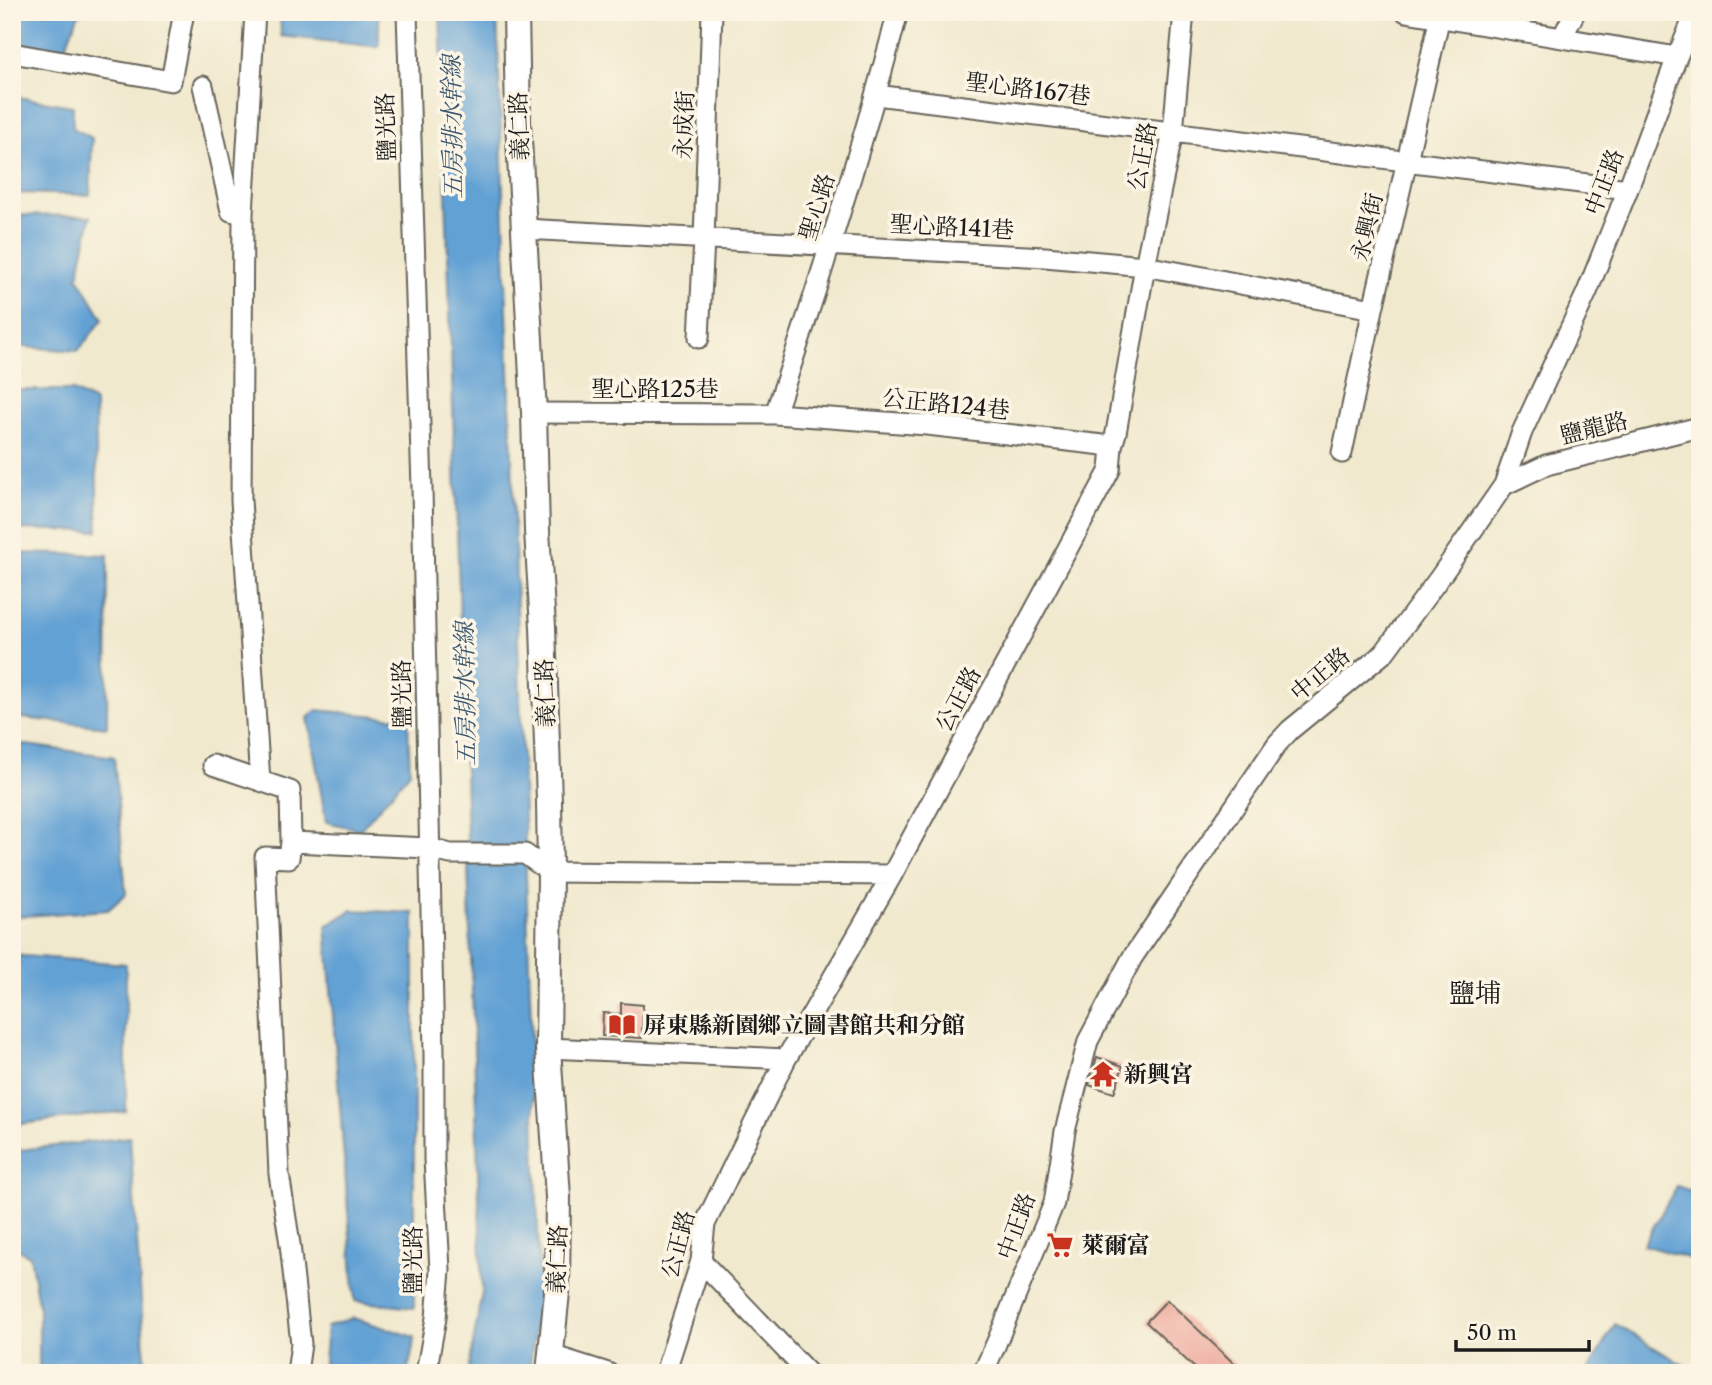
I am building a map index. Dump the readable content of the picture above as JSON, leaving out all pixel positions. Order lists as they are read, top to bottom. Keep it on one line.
{"streets":{"street":["聖心路167巷","永成街","義仁路","鹽光路","公正路","中正路","聖心路","聖心路141巷","永興街","聖心路125巷","公正路124巷","鹽龍路"]},"crossings":[["聖心路167巷","公正路"],["聖心路167巷","中正路"],["聖心路167巷","聖心路"],["聖心路167巷","永興街"],["永成街","聖心路141巷"],["義仁路","聖心路141巷"],["義仁路","聖心路125巷"],["公正路","聖心路141巷"],["公正路","公正路124巷"],["中正路","鹽龍路"],["聖心路","聖心路141巷"],["聖心路","聖心路125巷"],["聖心路","公正路124巷"],["聖心路141巷","永興街"],["聖心路125巷","公正路124巷"]],"districts":["鹽埔"],"water":["五房排水幹線"],"places":{"library":["屏東縣新園鄉立圖書館共和分館"],"temple":["新興宮"],"supermarket":["萊爾富"]},"scale_bar":"50 m"}
